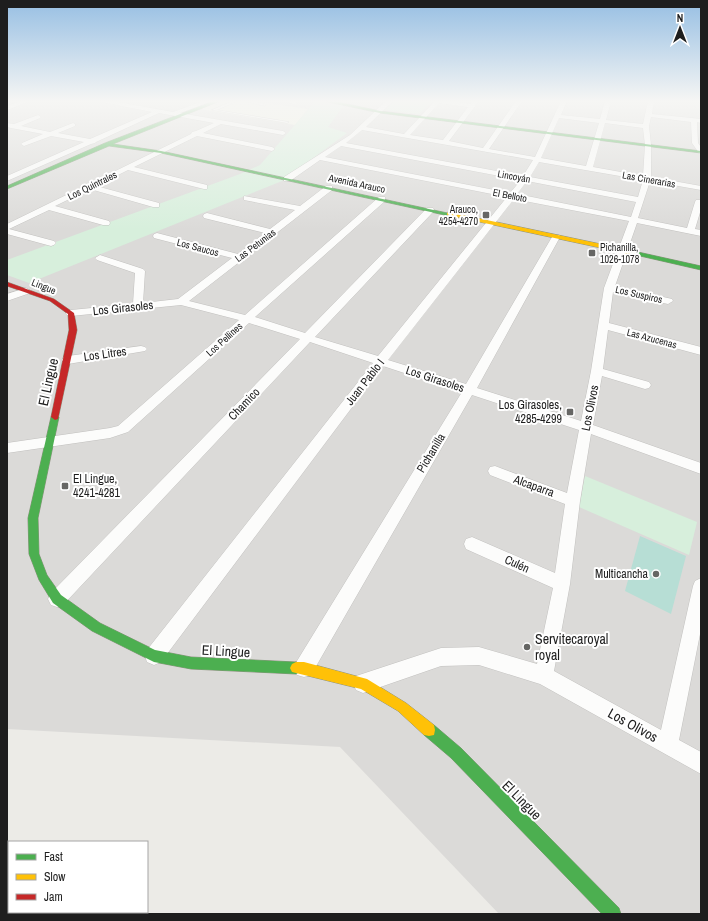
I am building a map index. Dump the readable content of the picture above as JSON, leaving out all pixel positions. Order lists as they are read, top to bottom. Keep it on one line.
{"streets":{"street":["Lincoyán","Las Cinerarias","Avenida Arauco","Los Quintrales","El Belloto","Las Petunias","Los Saucos","Lingue","Los Suspiros","Los Girasoles","Las Azucenas","Los Pellines","Los Litres","El Lingue","Juan Pablo I","Chamico","Los Olivos","Pichanilla","Alcaparra","Culén"]},"crossings":[["Lincoyán","Juan Pablo I"],["Lincoyán","Los Olivos"],["Las Cinerarias","Juan Pablo I"],["Las Cinerarias","Los Olivos"],["Avenida Arauco","Los Quintrales"],["Avenida Arauco","Las Petunias"],["Avenida Arauco","Los Pellines"],["Avenida Arauco","Juan Pablo I"],["Avenida Arauco","Chamico"],["Avenida Arauco","Los Olivos"],["Avenida Arauco","Pichanilla"],["El Belloto","Juan Pablo I"],["El Belloto","Los Olivos"],["Las Petunias","Los Saucos"],["Las Petunias","Los Girasoles"],["Lingue","Los Girasoles"],["Lingue","El Lingue"],["Los Suspiros","Los Olivos"],["Los Girasoles","Los Pellines"],["Los Girasoles","El Lingue"],["Los Girasoles","Juan Pablo I"],["Los Girasoles","Chamico"],["Los Girasoles","Los Olivos"],["Los Girasoles","Pichanilla"],["Las Azucenas","Los Olivos"],["Los Pellines","El Lingue"],["Los Litres","El Lingue"],["El Lingue","Juan Pablo I"],["El Lingue","Chamico"],["El Lingue","Los Olivos"],["El Lingue","Pichanilla"],["Los Olivos","Alcaparra"],["Los Olivos","Culén"]],"places":{"transit":["Arauco, 4254-4270","Pichanilla, 1026-1078","Los Girasoles, 4285-4299","El Lingue, 4241-4281"],"other":["Multicancha","Servitecaroyal royal"]},"legend":["Fast","Slow","Jam"],"north":"top"}
